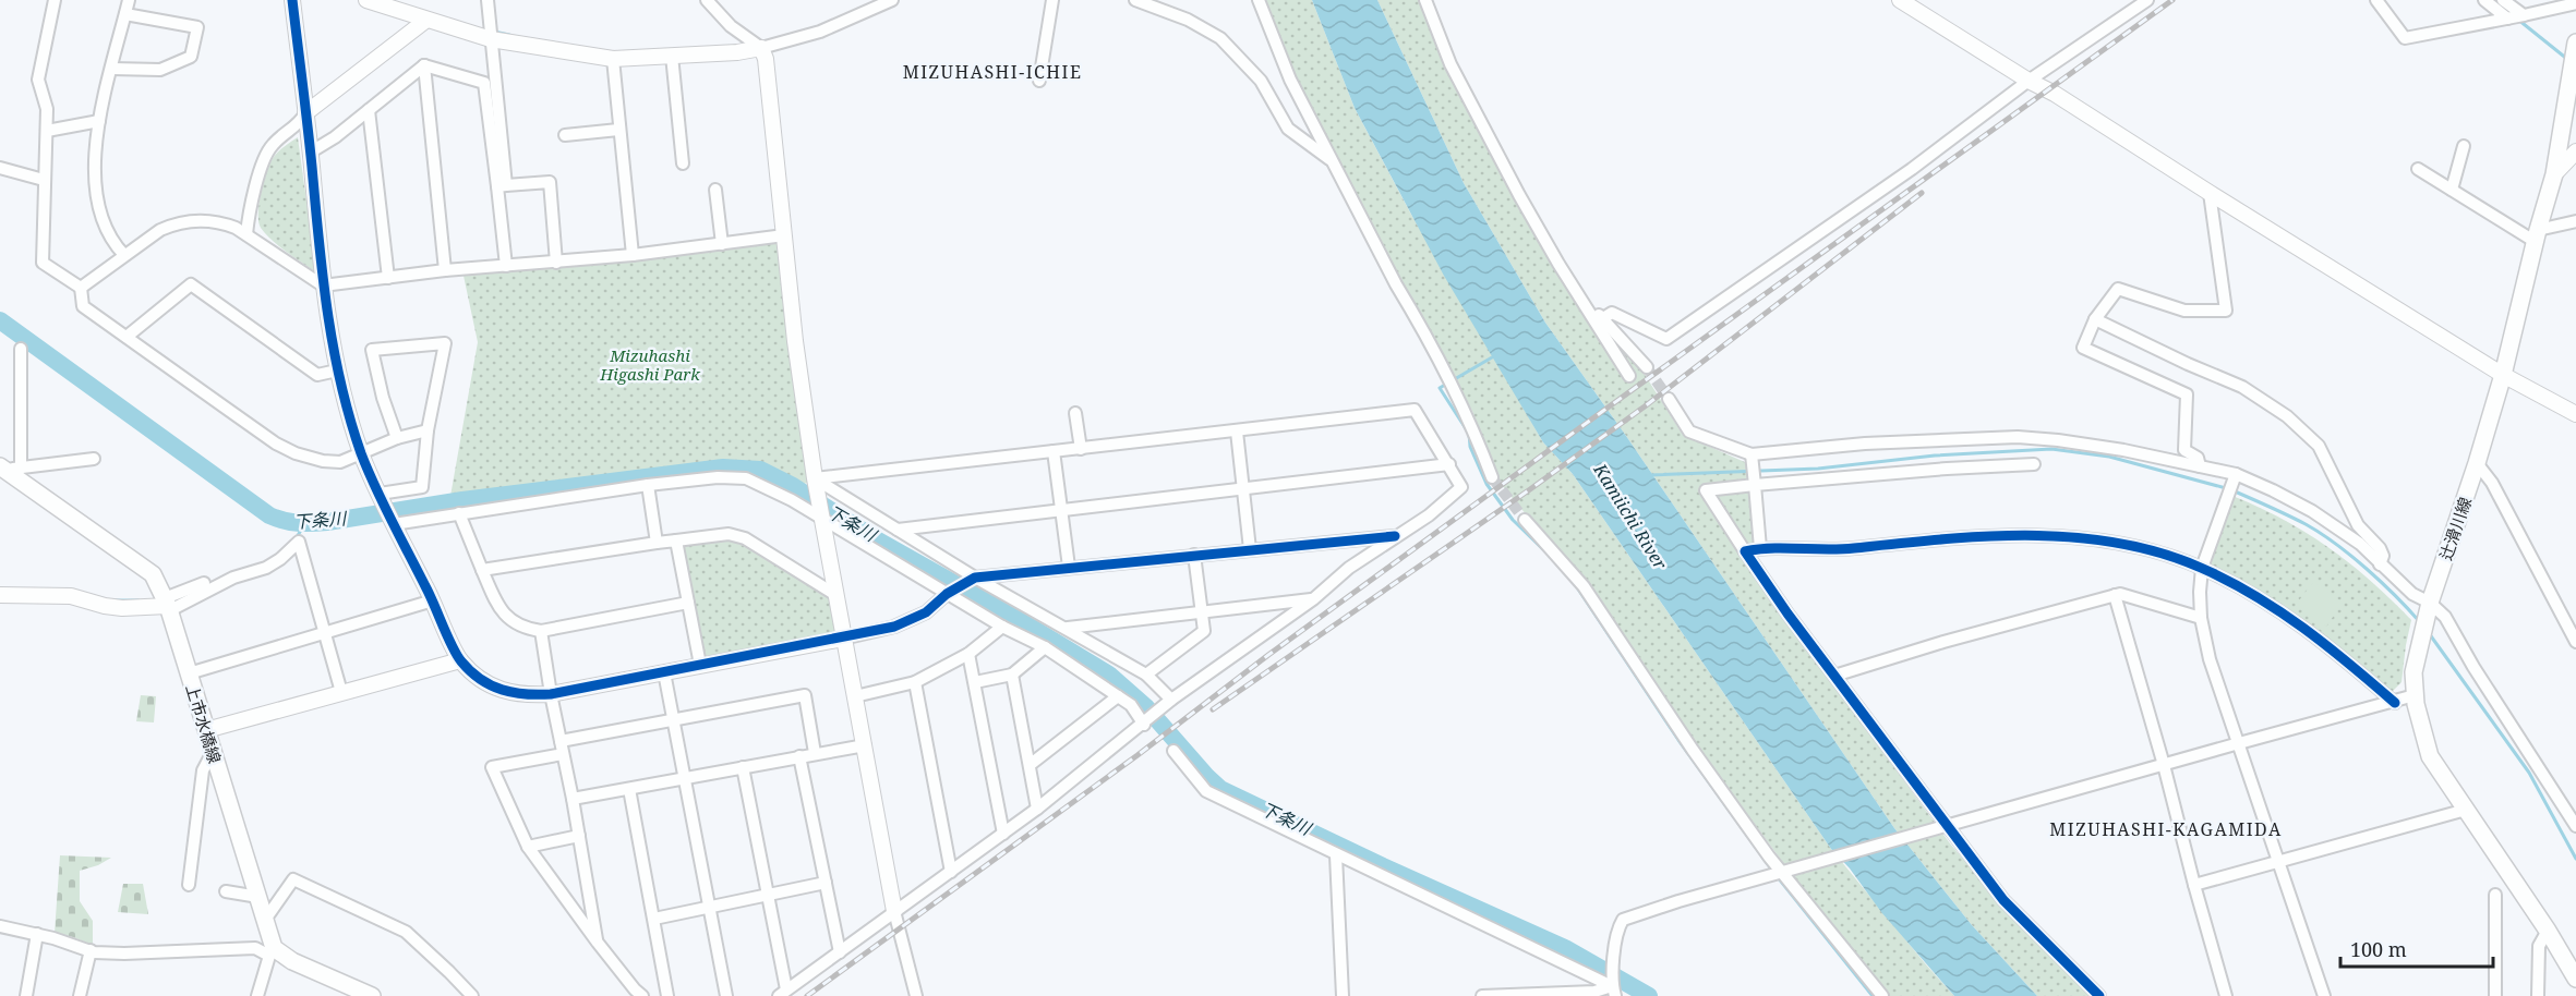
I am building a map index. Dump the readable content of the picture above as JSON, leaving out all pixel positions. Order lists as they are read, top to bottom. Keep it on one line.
{"streets":{"main road":["辻滑川線","上市水橋線"]},"districts":["MIZUHASHI-ICHIE","MIZUHASHI-KAGAMIDA"],"water":["Kamiichi River","下条川"],"parks":["Mizuhashi Higashi Park"],"scale_bar":"100 m"}
